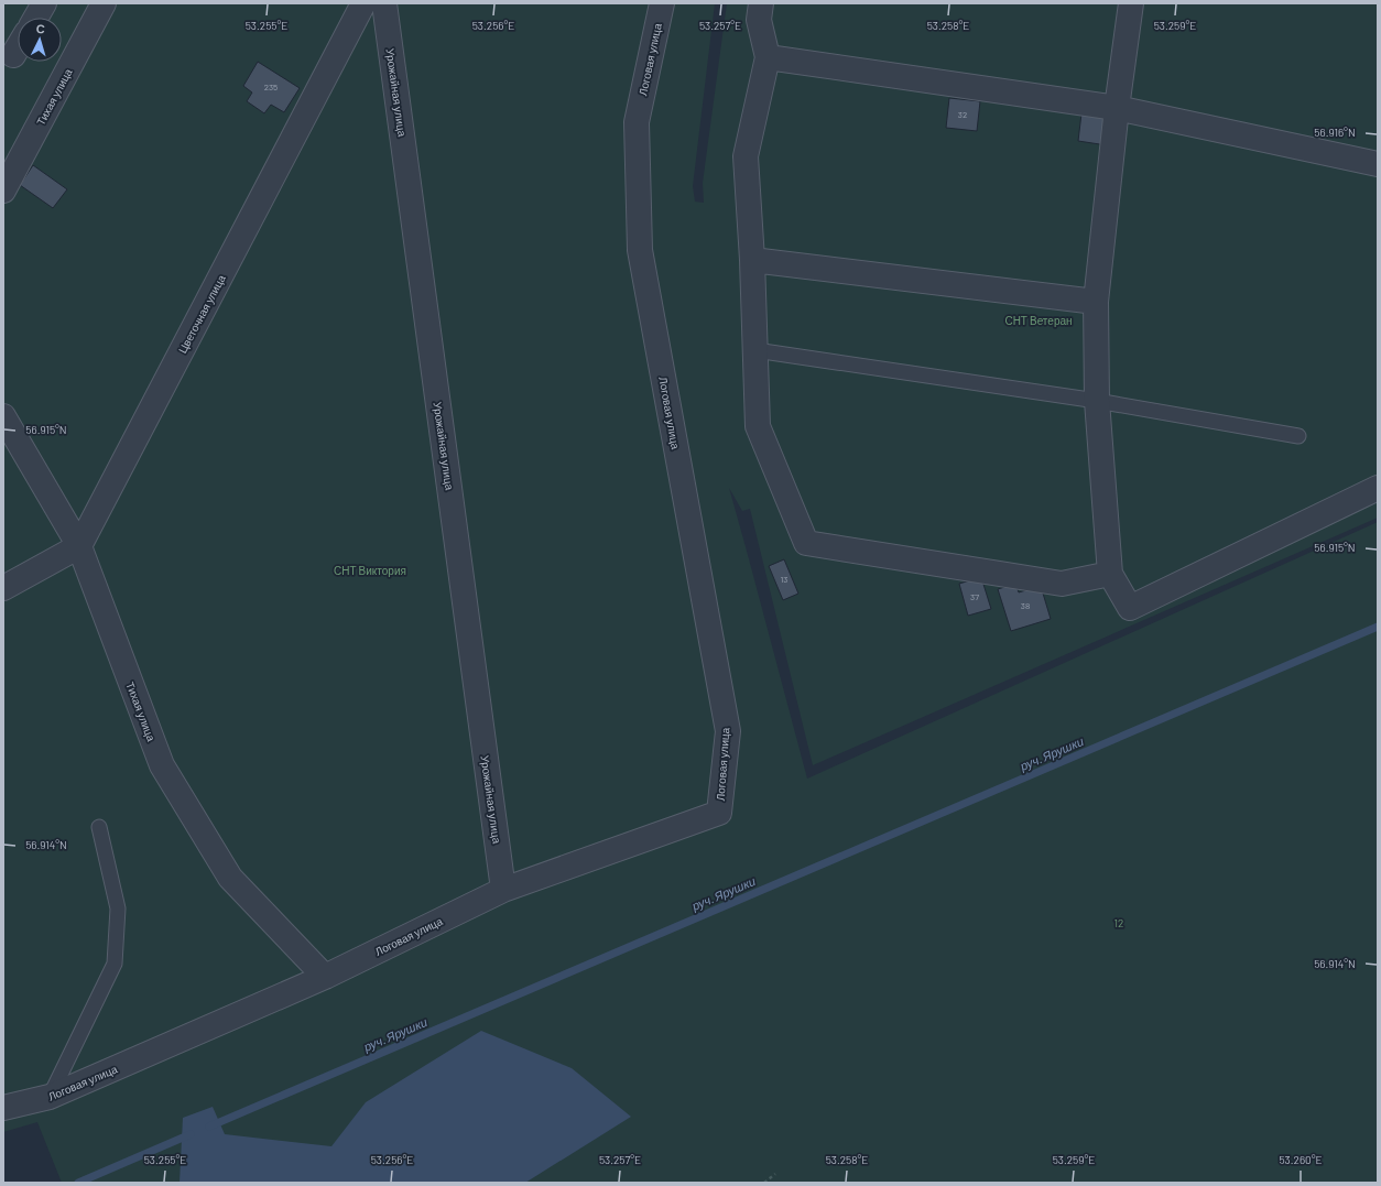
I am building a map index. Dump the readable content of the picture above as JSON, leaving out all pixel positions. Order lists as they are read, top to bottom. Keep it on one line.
{"streets":{"street":["Логовая улица","Урожайная улица","Тихая улица","Цветочная улица"]},"crossings":[["Логовая улица","Урожайная улица"],["Логовая улица","Тихая улица"],["Тихая улица","Цветочная улица"]],"water":["руч. Ярушки"],"parks":["СНТ Ветеран","СНТ Виктория","12"],"house_numbers":["235","32","13","37","38"],"north":"top","coordinates":["53.255°E","53.256°E","53.257°E","53.258°E","53.259°E","56.916°N","56.915°N","56.914°N","53.260°E"]}
